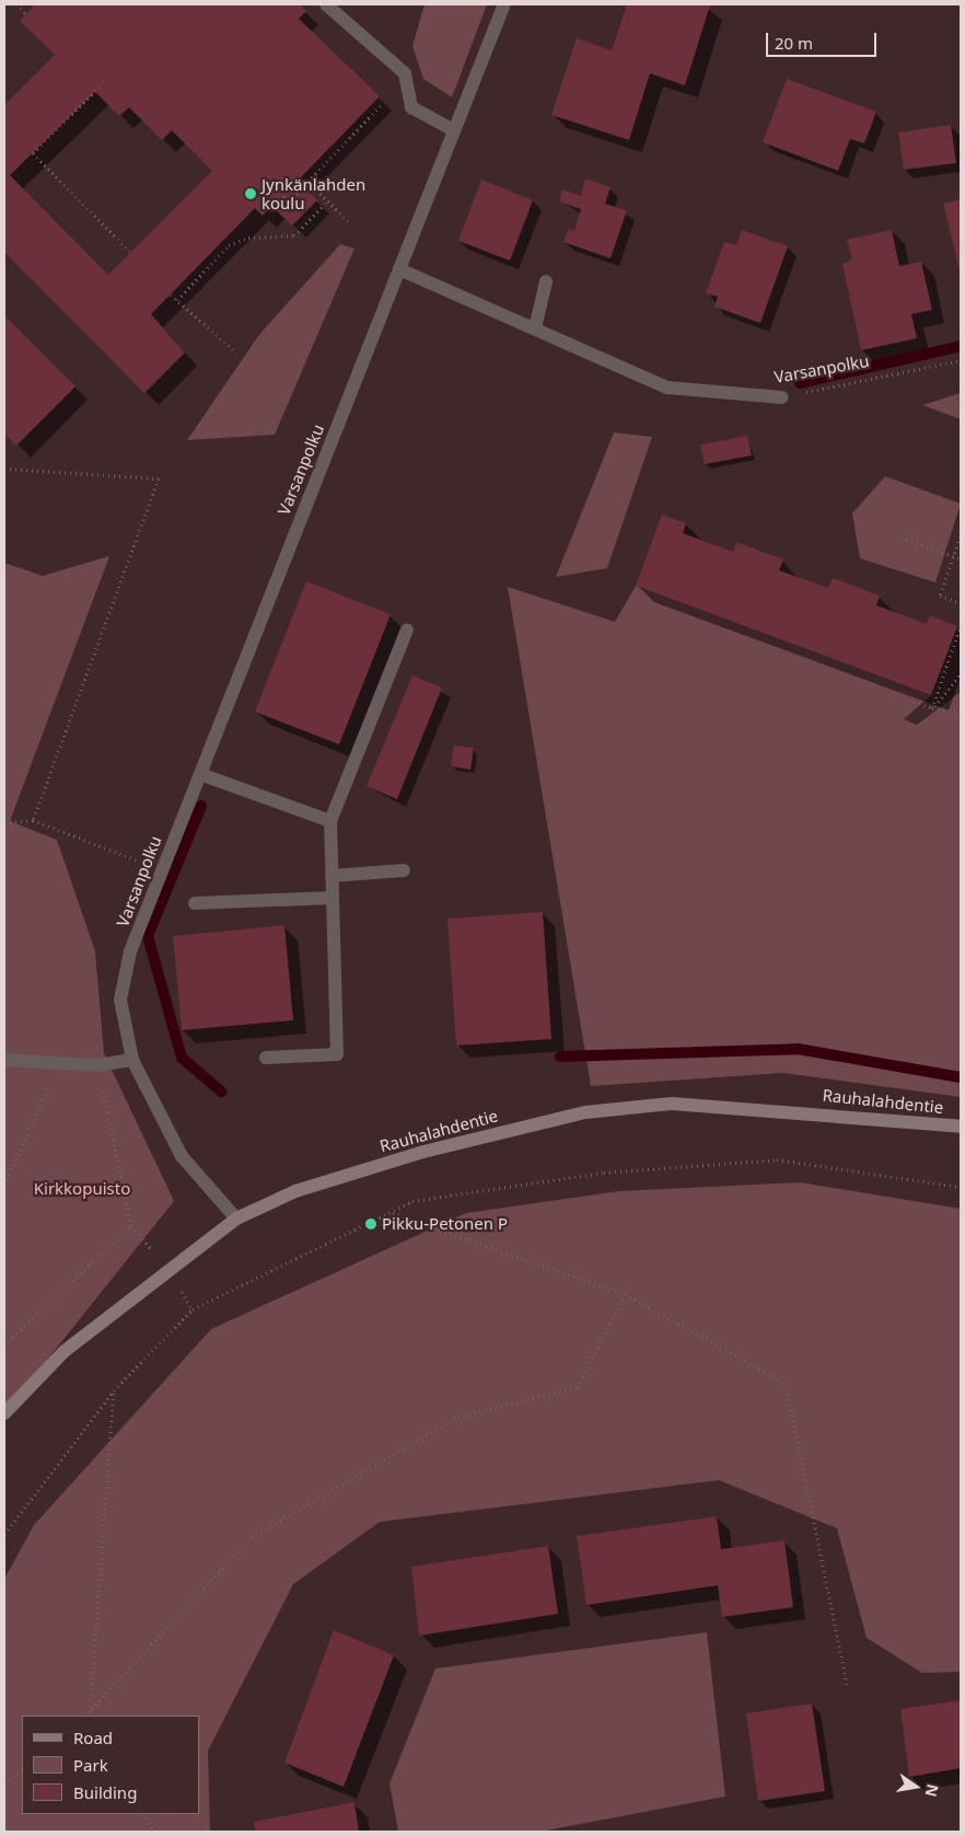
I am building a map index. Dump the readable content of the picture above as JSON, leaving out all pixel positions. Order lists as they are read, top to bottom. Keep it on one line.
{"streets":{"main road":["Rauhalahdentie"],"street":["Varsanpolku"]},"crossings":[["Varsanpolku","Rauhalahdentie"]],"parks":["Kirkkopuisto"],"places":["Jynkänlahden koulu","Pikku-Petonen P"],"legend":["Road","Park","Building"],"scale_bar":"20 m","north":"right"}
